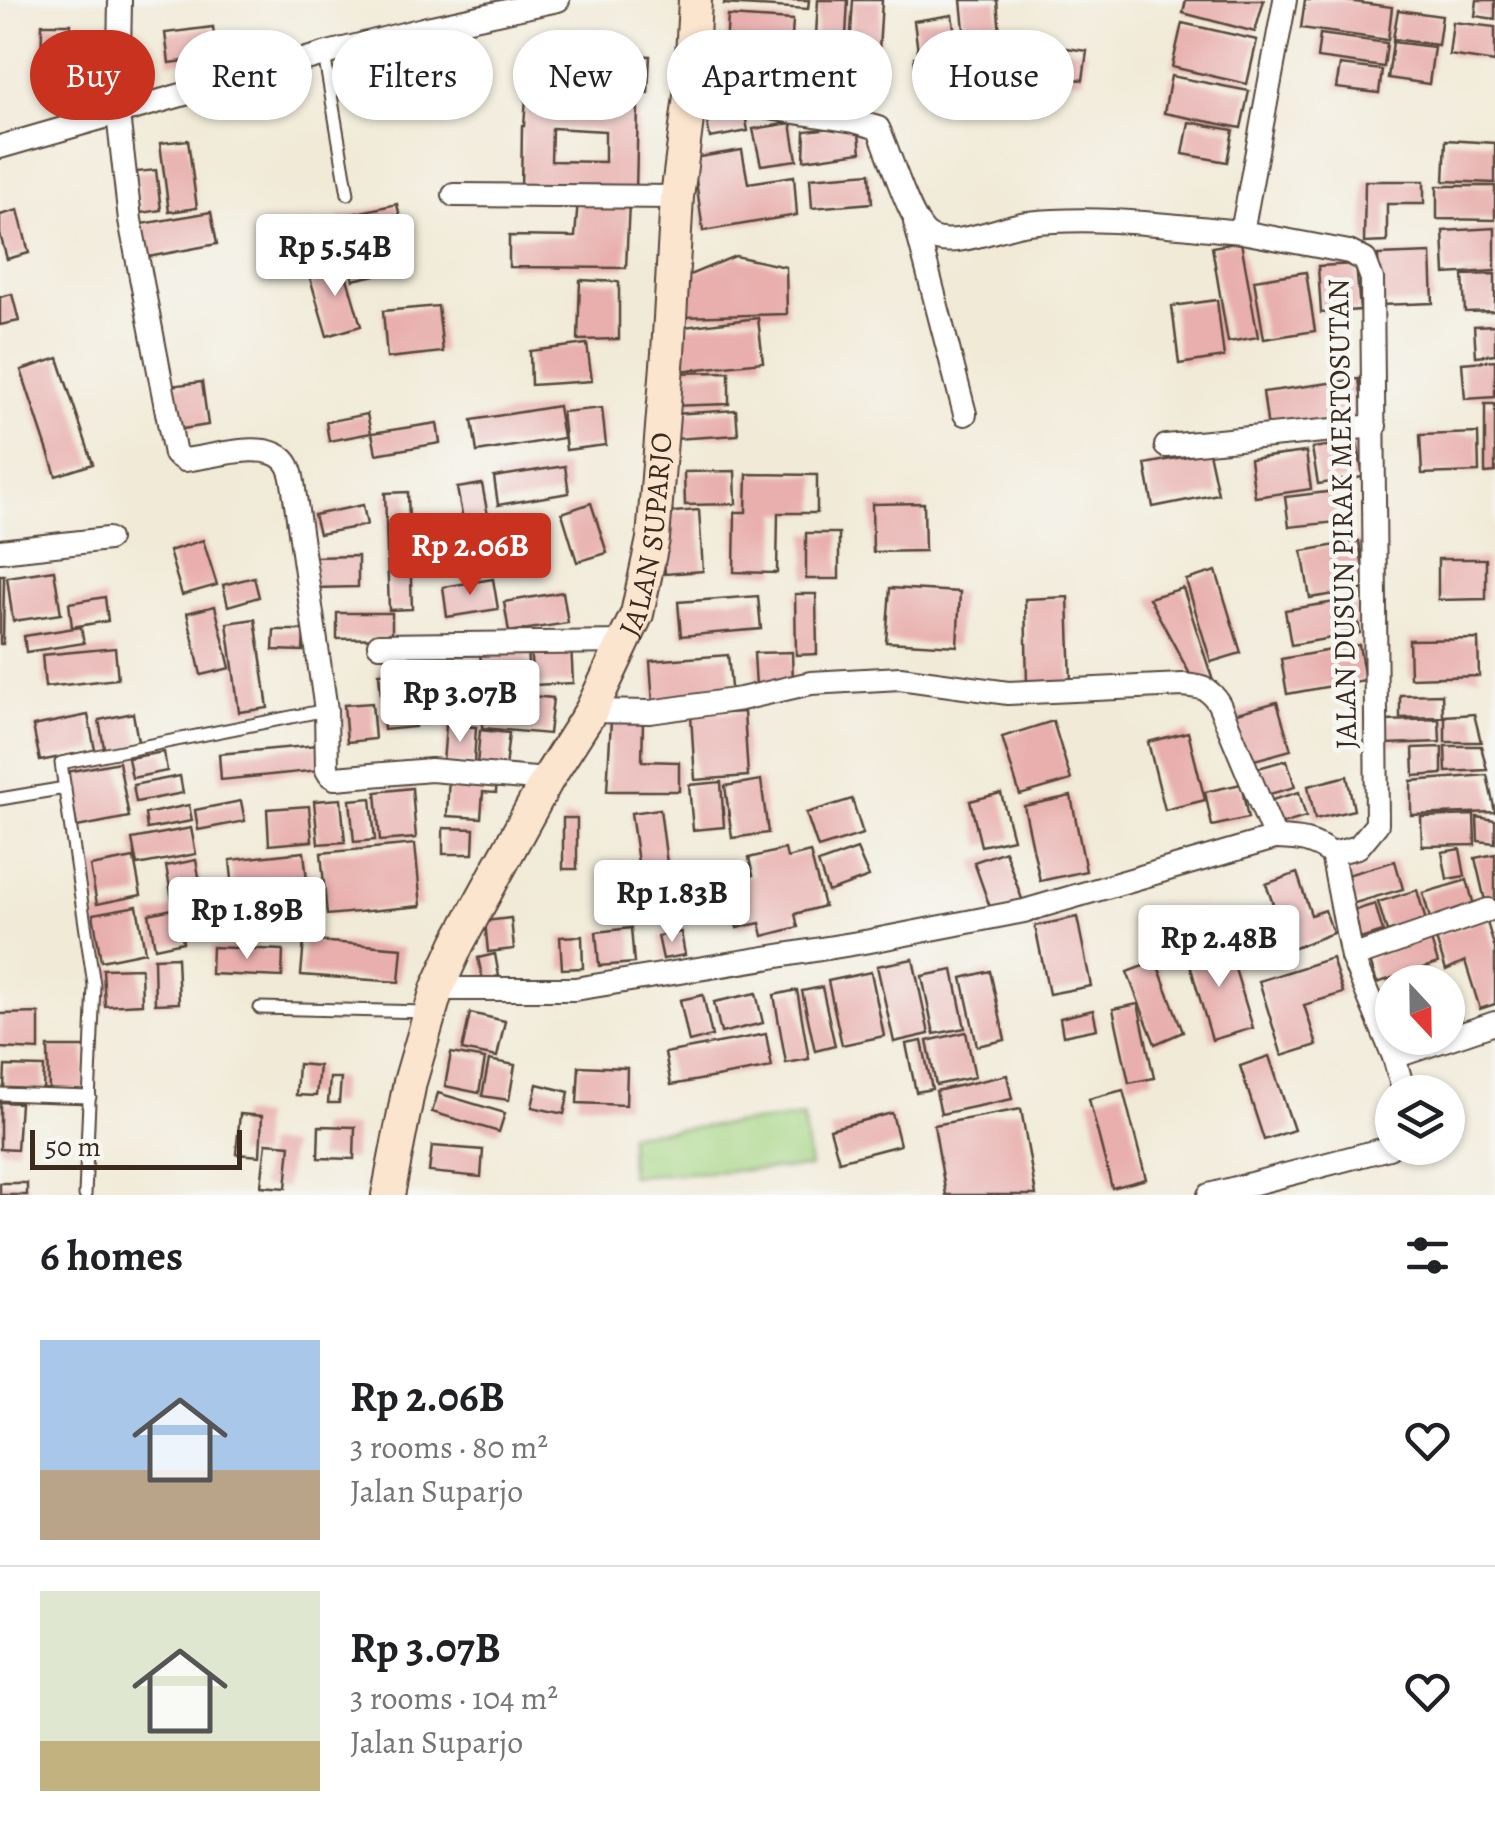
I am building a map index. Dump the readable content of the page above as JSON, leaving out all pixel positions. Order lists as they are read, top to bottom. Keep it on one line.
{"streets":{"main road":["JALAN SUPARJO"],"street":["JALAN DUSUN PIRAK MERTOSUTAN"]},"scale_bar":"50 m","north":"bottom","page":{"chip":["Buy","Rent","Filters","New","Apartment","House"],"price":["Rp 5.54B","Rp 2.06B","Rp 3.07B","Rp 1.83B","Rp 1.89B","Rp 2.48B"],"scale":"50 m","heading":"6 homes","list":[{"name":"Rp 2.06B","note":"3 rooms · 80 m² · Jalan Suparjo"},{"name":"Rp 3.07B","note":"3 rooms · 104 m² · Jalan Suparjo"}]}}
